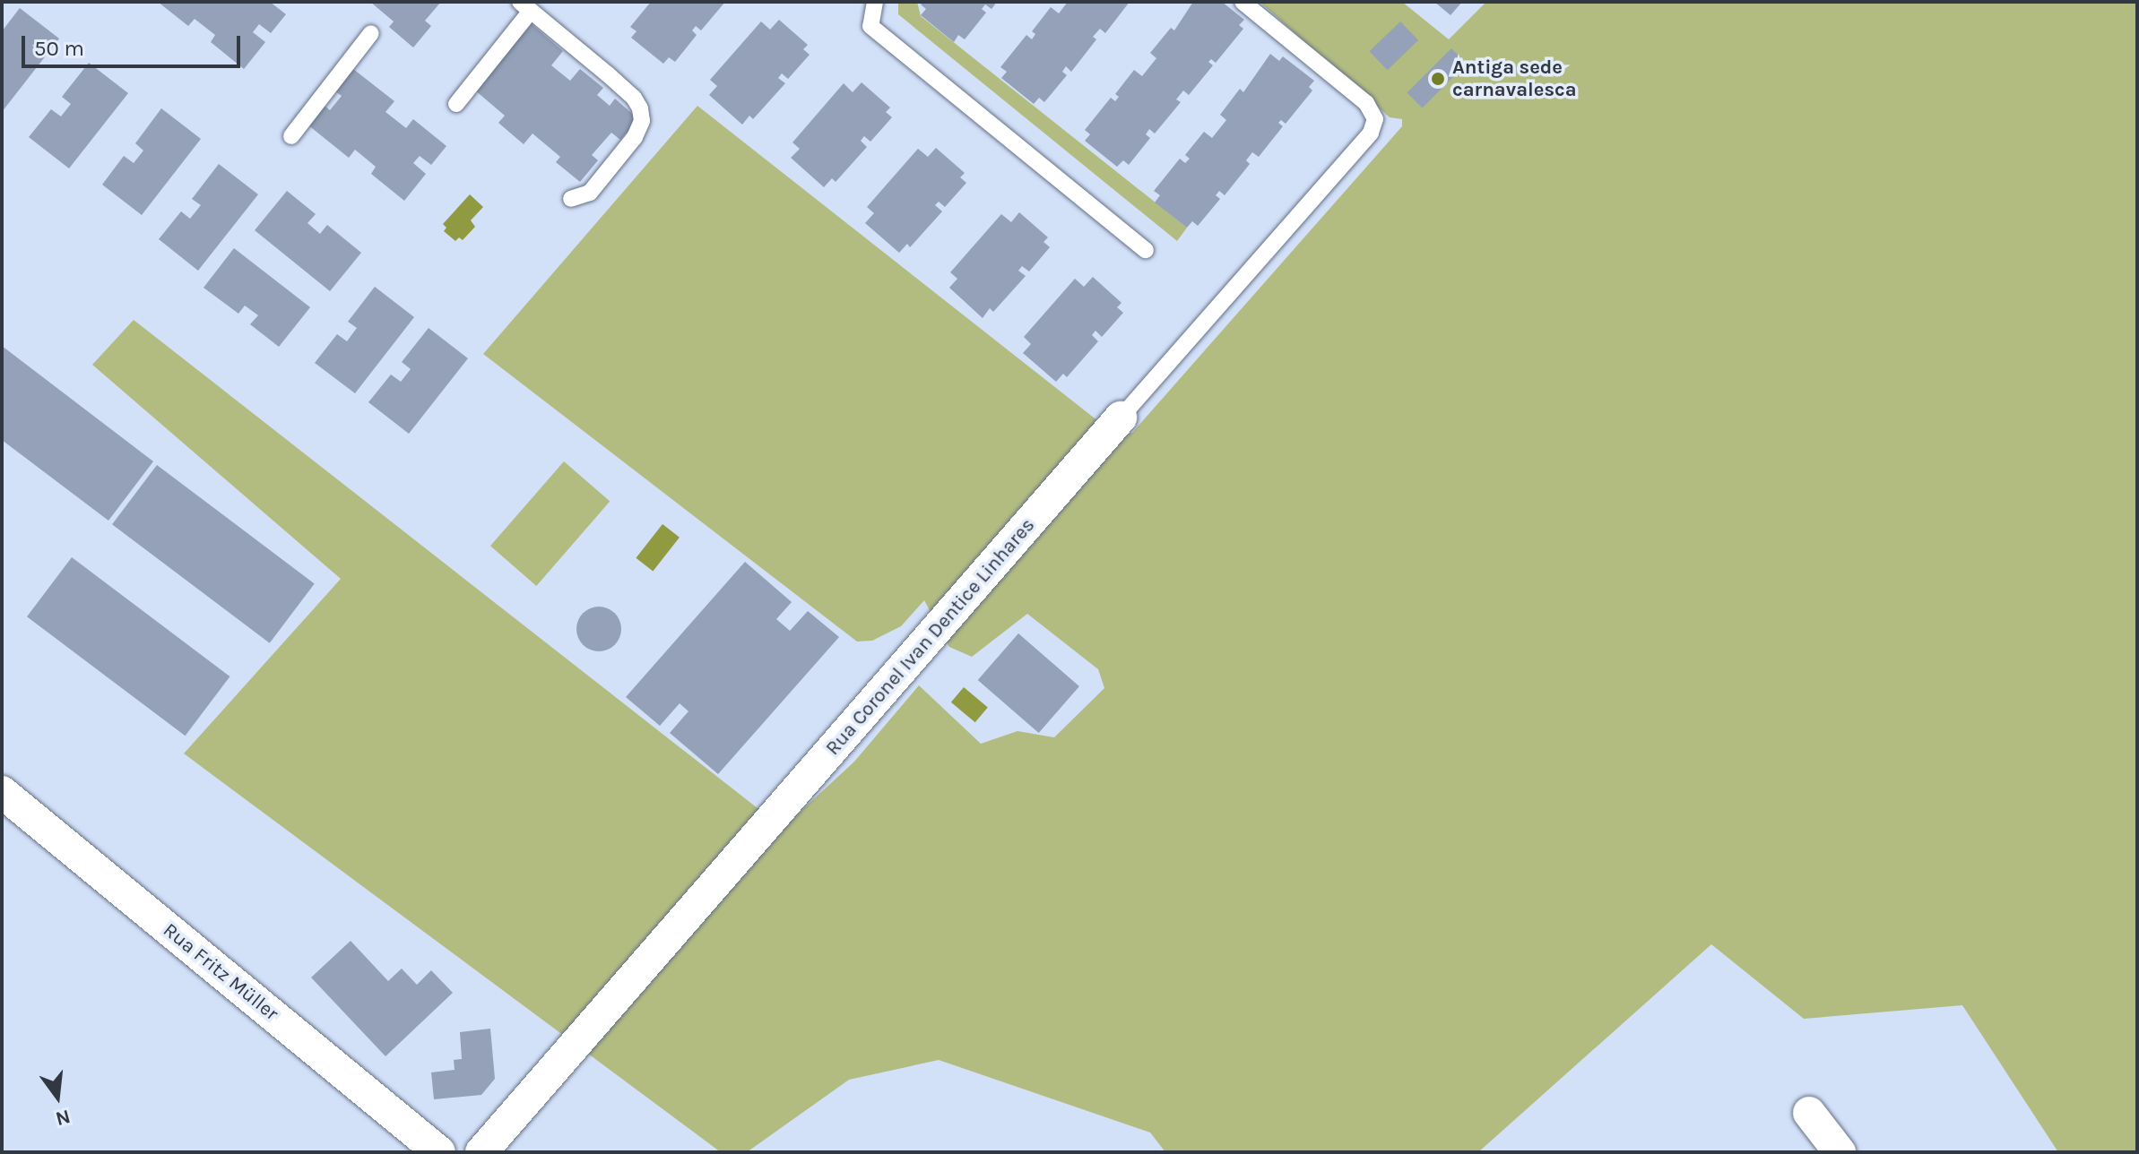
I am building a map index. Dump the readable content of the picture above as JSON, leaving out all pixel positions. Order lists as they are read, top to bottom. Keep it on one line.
{"streets":{"street":["Rua Coronel Ivan Dentice Linhares","Rua Fritz Müller"]},"places":["Antiga sede carnavalesca"],"scale_bar":"50 m","north":"bottom"}
